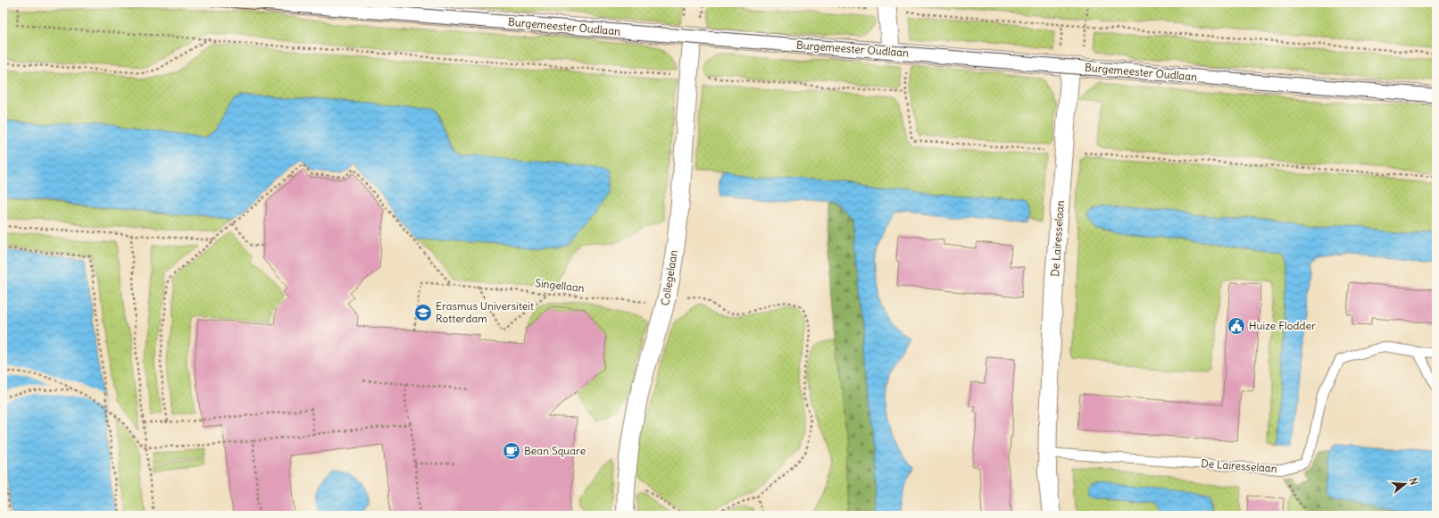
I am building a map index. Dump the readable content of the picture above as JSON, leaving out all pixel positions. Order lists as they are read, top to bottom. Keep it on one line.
{"streets":{"street":["Burgemeester Oudlaan","De Lairesselaan","Collegelaan"],"path":["Singellaan"]},"crossings":[["Burgemeester Oudlaan","De Lairesselaan"],["Burgemeester Oudlaan","Collegelaan"],["Collegelaan","Singellaan"]],"places":{"school or university":["Erasmus Universiteit Rotterdam"],"public building":["Huize Flodder"],"cafe":["Bean Square"]},"north":"right"}
